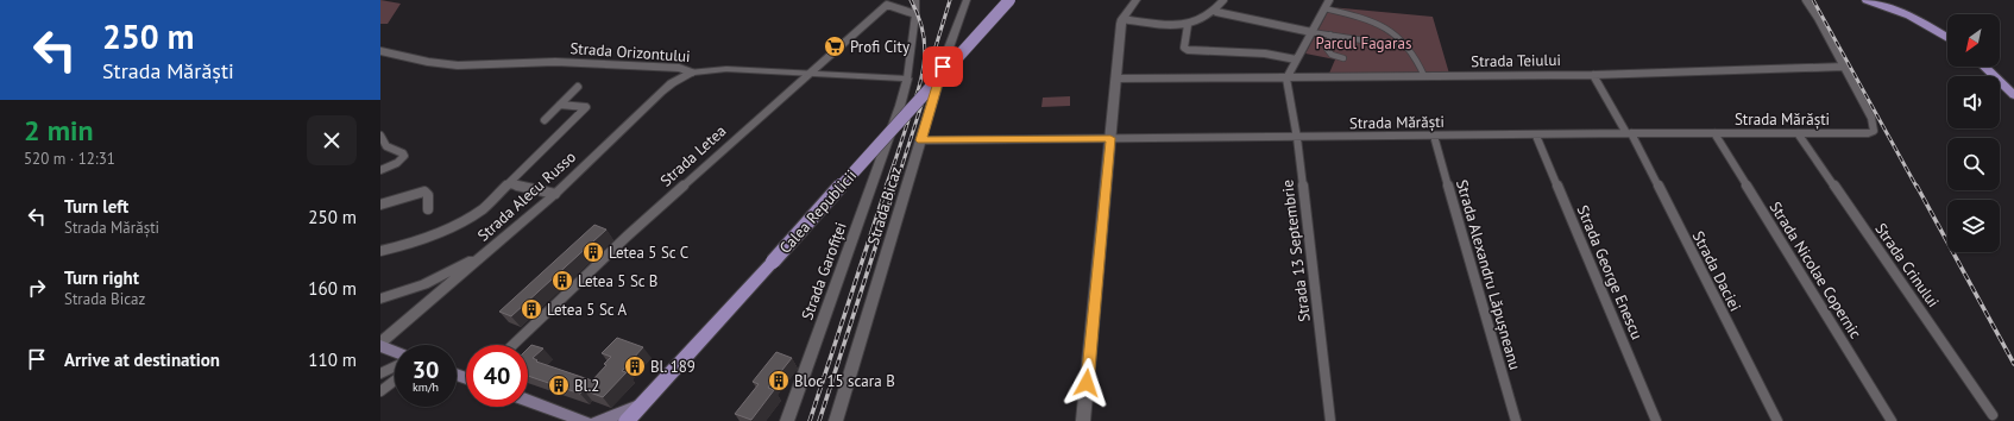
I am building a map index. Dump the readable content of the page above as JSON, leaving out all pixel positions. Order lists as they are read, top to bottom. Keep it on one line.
{"streets":{"main road":["Calea Republicii"],"street":["Strada Orizontului","Strada Teiului","Strada Mărăști","Strada Letea","Strada Alecu Russo","Strada Bicaz","Strada 13 Septembrie","Strada Crinului","Strada Nicolae Copernic","Strada Garofiței","Strada Daciei","Strada George Enescu","Strada Alexandru Lăpușneanu"]},"crossings":[["Strada Orizontului","Strada Letea"],["Strada Orizontului","Strada Alecu Russo"],["Strada Orizontului","Strada Garofiței"],["Strada Teiului","Strada Mărăști"],["Strada Teiului","Strada 13 Septembrie"],["Strada Teiului","Strada Daciei"],["Strada Mărăști","Strada Bicaz"],["Strada Mărăști","Strada 13 Septembrie"],["Strada Mărăști","Strada Crinului"],["Strada Mărăști","Strada Nicolae Copernic"],["Strada Mărăști","Strada Daciei"],["Strada Mărăști","Strada George Enescu"],["Strada Mărăști","Strada Alexandru Lăpușneanu"]],"parks":["Parcul Fagaras"],"places":{"supermarket":["Profi City"],"building":["Letea 5 Sc C","Letea 5 Sc B","Letea 5 Sc A","Bl. 189","Bloc 15 scara B","Bl.2"]},"north":"bottom left","page":{"turn":["250 m","Strada Mărăști"],"heading":["2 min","520 m · 12:31"],"list":[{"name":"Turn left","note":"Strada Mărăști","value":"250 m"},{"name":"Turn right","note":"Strada Bicaz","value":"160 m"},{"name":"Arrive at destination","value":"110 m"}],"speed":"30 km/h","limit":"40"}}
